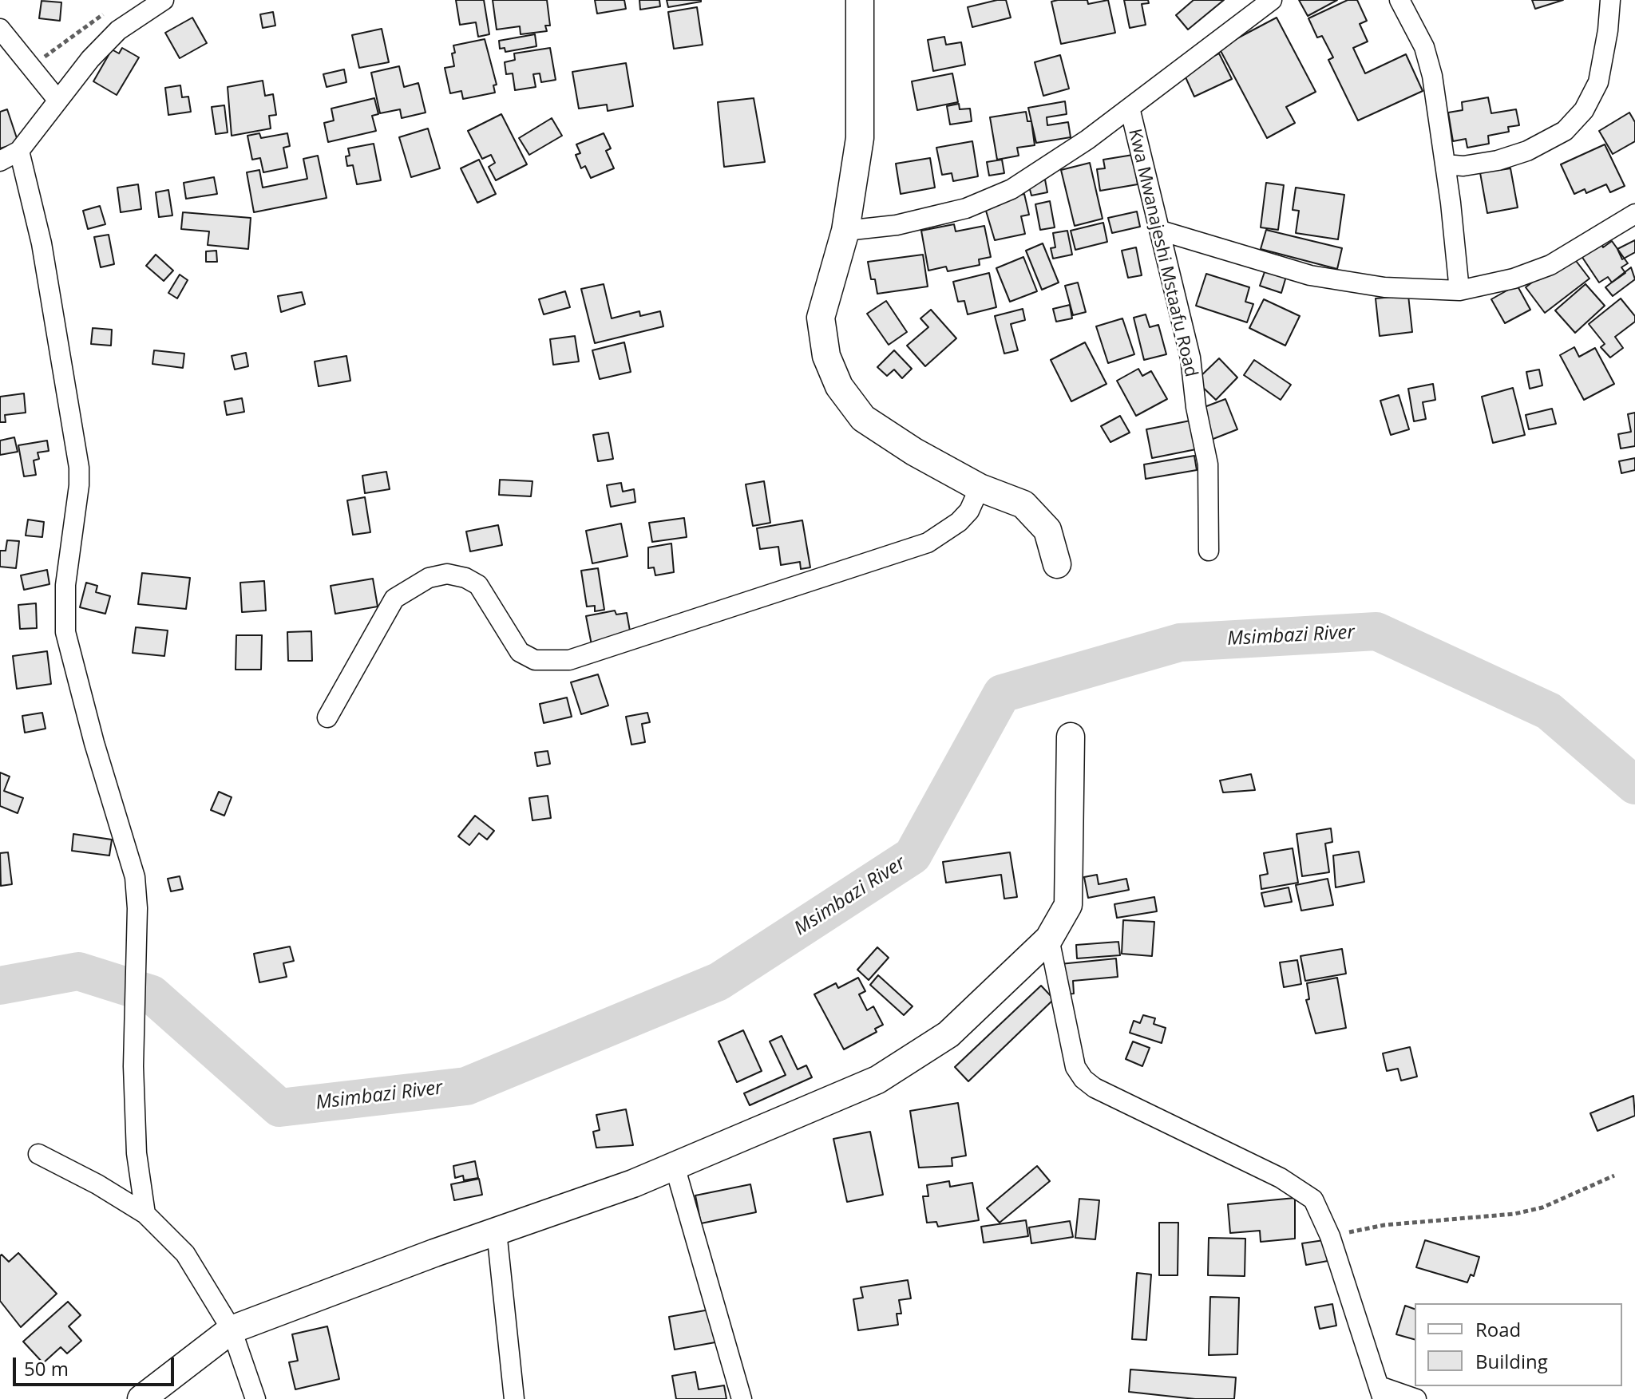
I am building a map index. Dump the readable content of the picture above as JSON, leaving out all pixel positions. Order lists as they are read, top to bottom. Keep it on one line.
{"streets":{"street":["Kwa Mwanajeshi Mstaafu Road"]},"water":["Msimbazi River"],"legend":["Road","Building"],"scale_bar":"50 m"}
